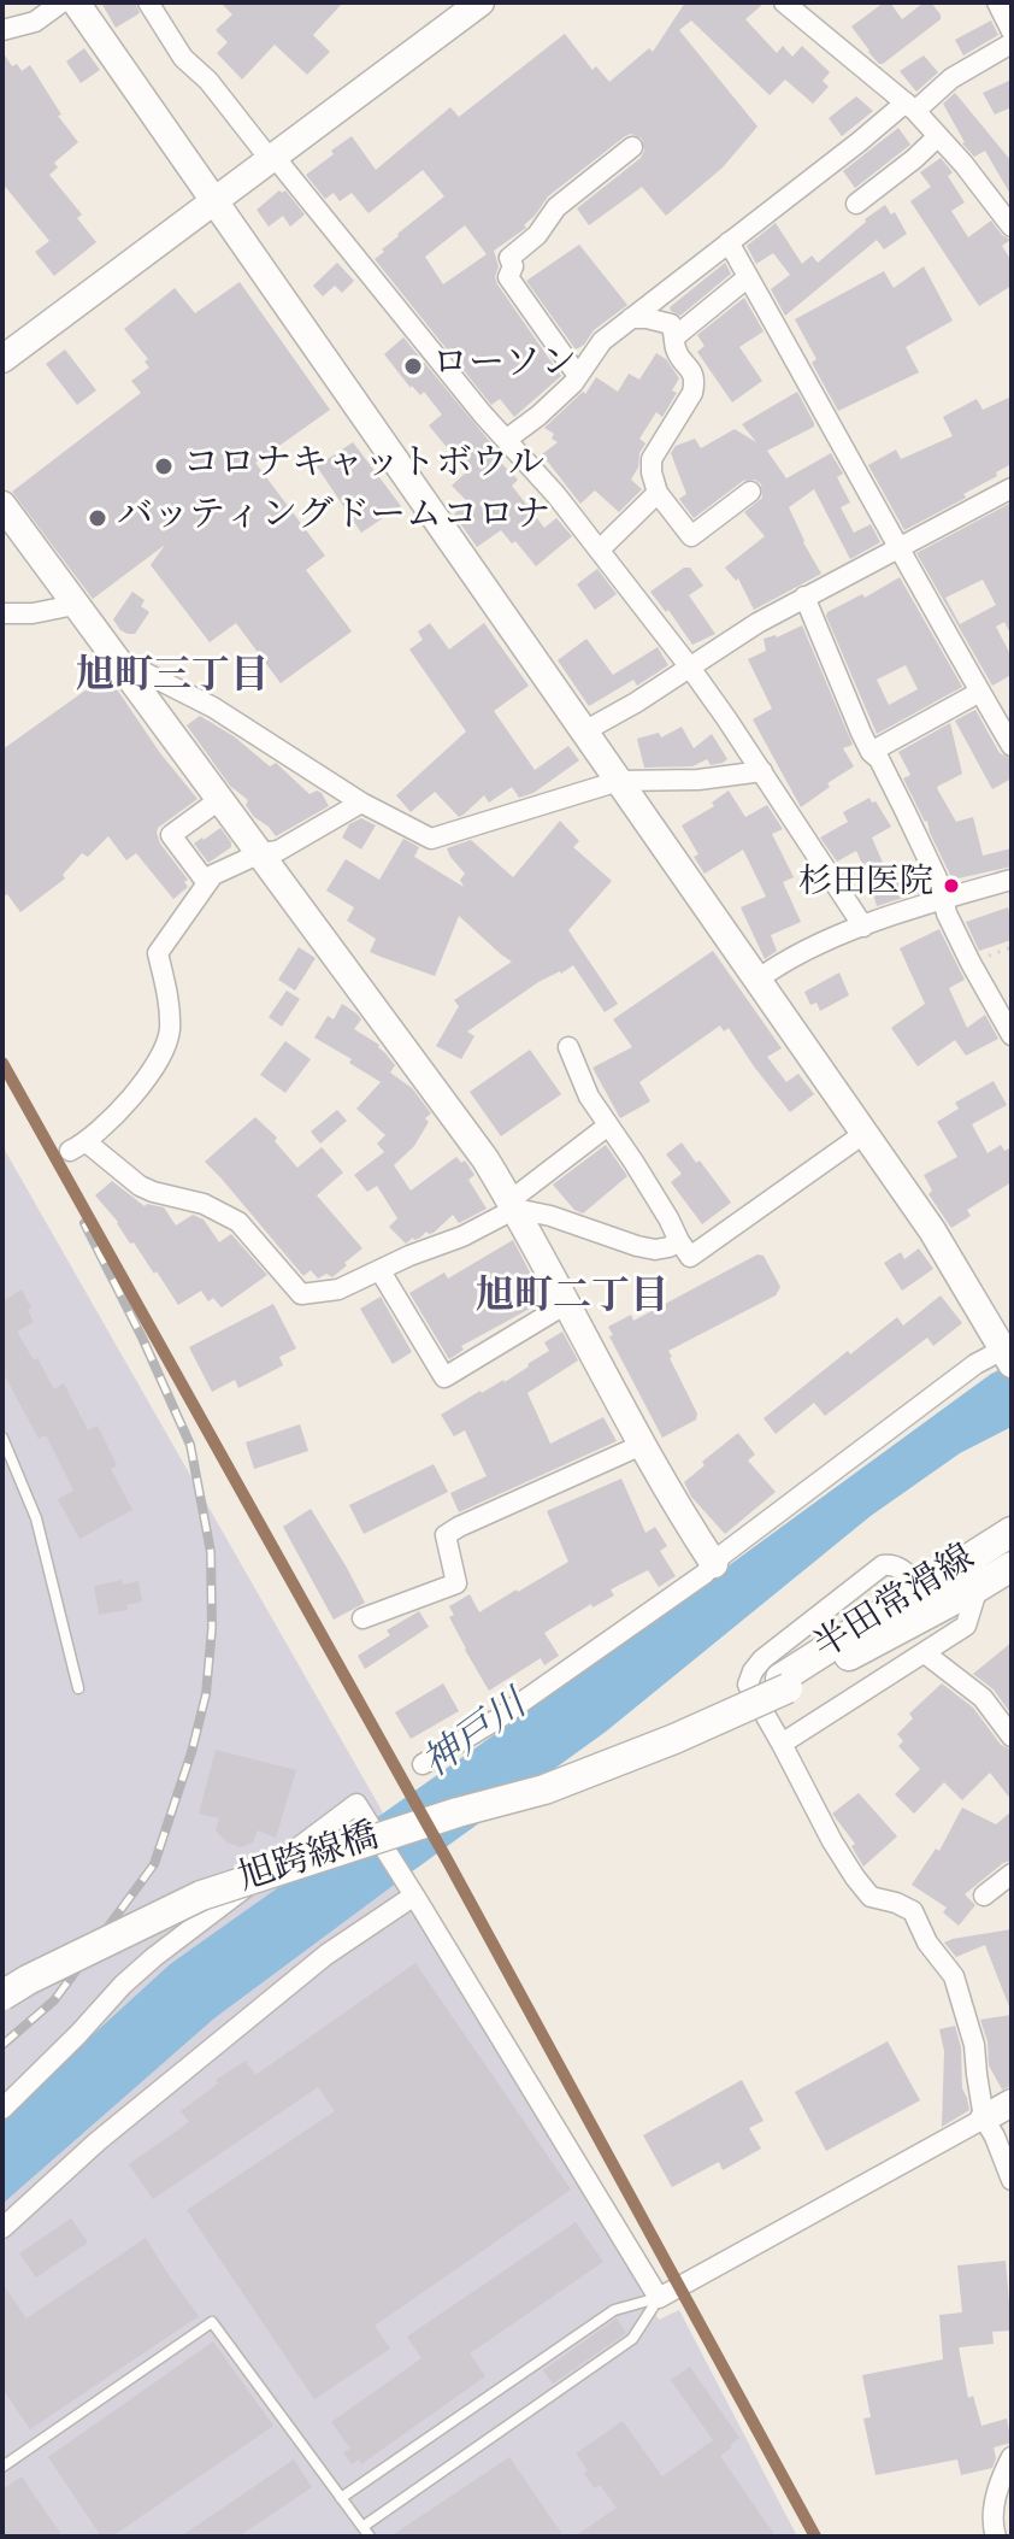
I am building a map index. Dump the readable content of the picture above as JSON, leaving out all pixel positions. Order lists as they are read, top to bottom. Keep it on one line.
{"streets":{"main road":["半田常滑線","旭跨線橋"]},"crossings":[["半田常滑線","旭跨線橋"]],"districts":["旭町三丁目","旭町二丁目"],"water":["神戸川"],"places":["ローソン","コロナキャットボウル","バッティングドームコロナ","杉田医院"]}
